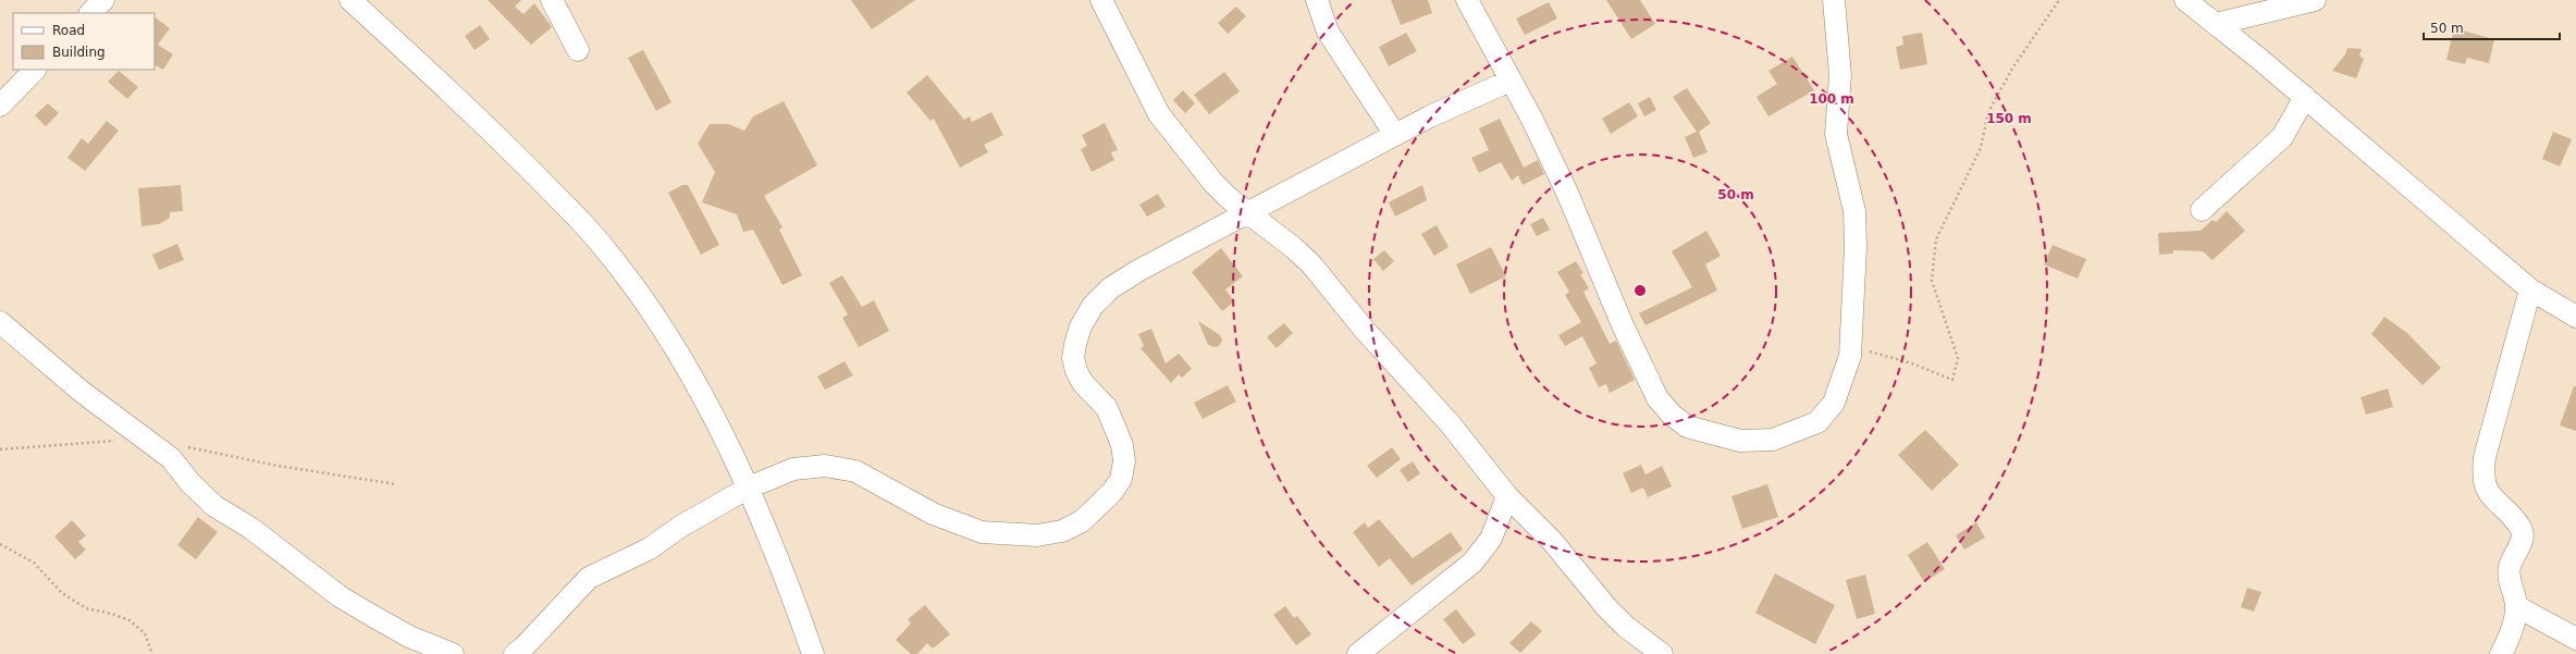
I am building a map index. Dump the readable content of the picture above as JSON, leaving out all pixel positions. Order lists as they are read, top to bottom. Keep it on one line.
{"legend":["Road","Building"],"scale_bar":"50 m","rings":["100 m","150 m","50 m"]}
